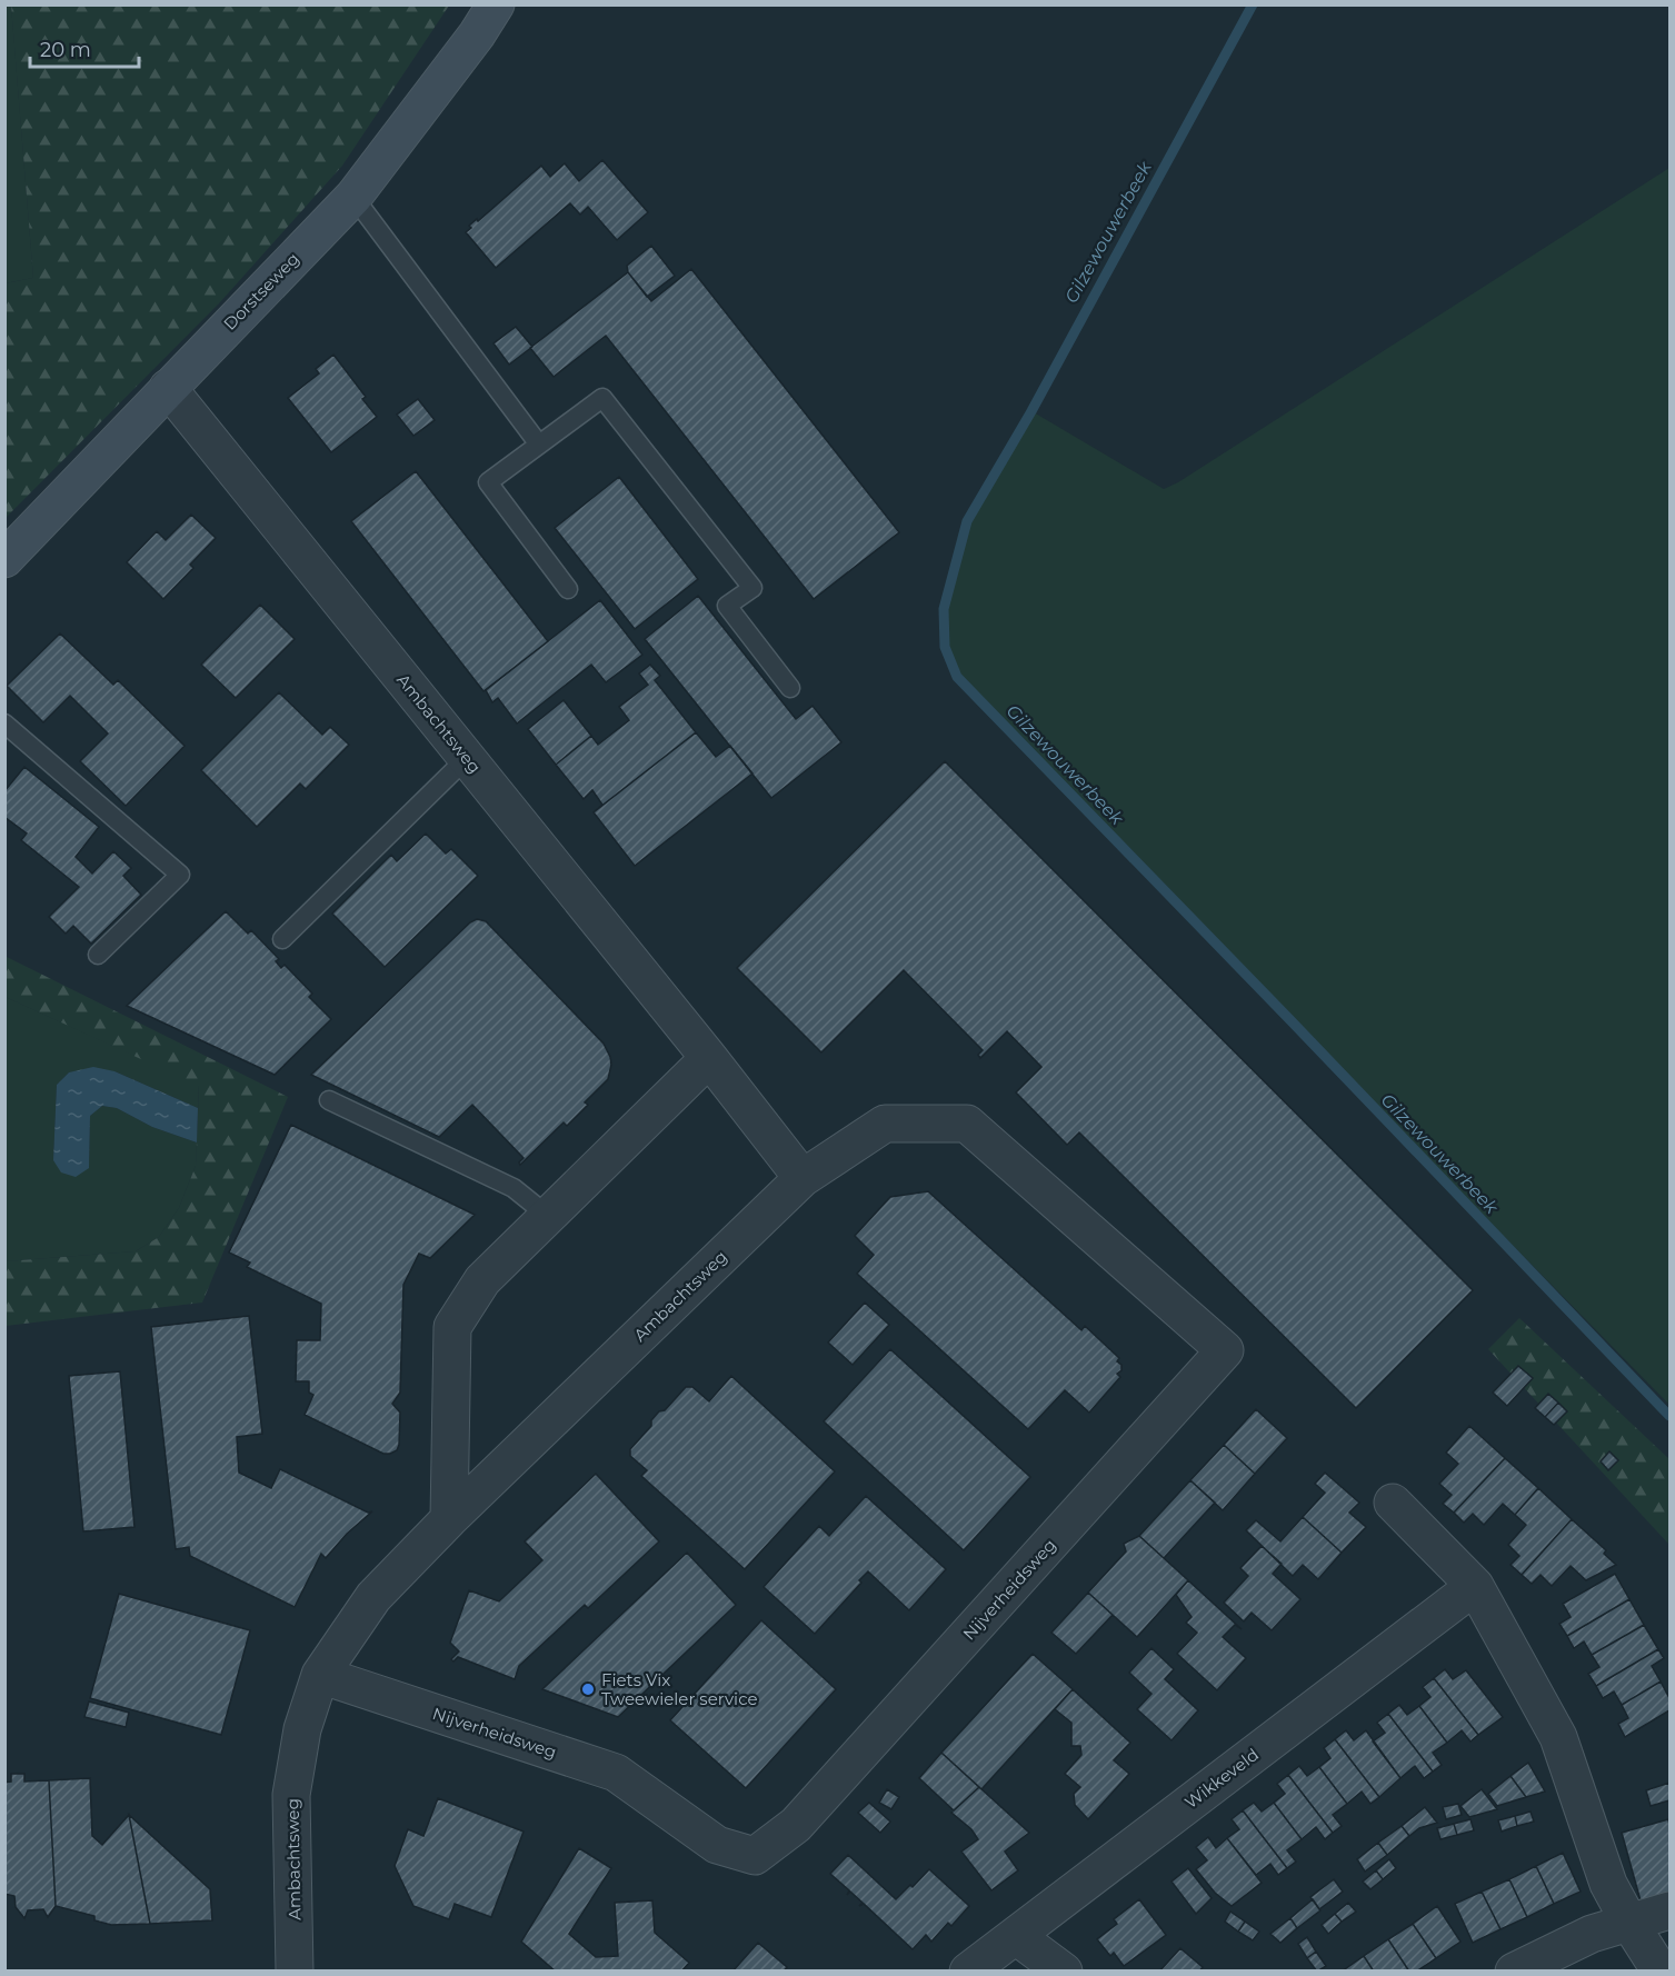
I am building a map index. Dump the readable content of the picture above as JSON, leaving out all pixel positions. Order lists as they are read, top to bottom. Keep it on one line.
{"streets":{"street":["Dorstseweg","Ambachtsweg","Nijverheidsweg","Wikkeveld"]},"crossings":[["Dorstseweg","Ambachtsweg"],["Ambachtsweg","Nijverheidsweg"]],"water":["Gilzewouwerbeek"],"places":["Fiets Vix Tweewieler service"],"scale_bar":"20 m"}
